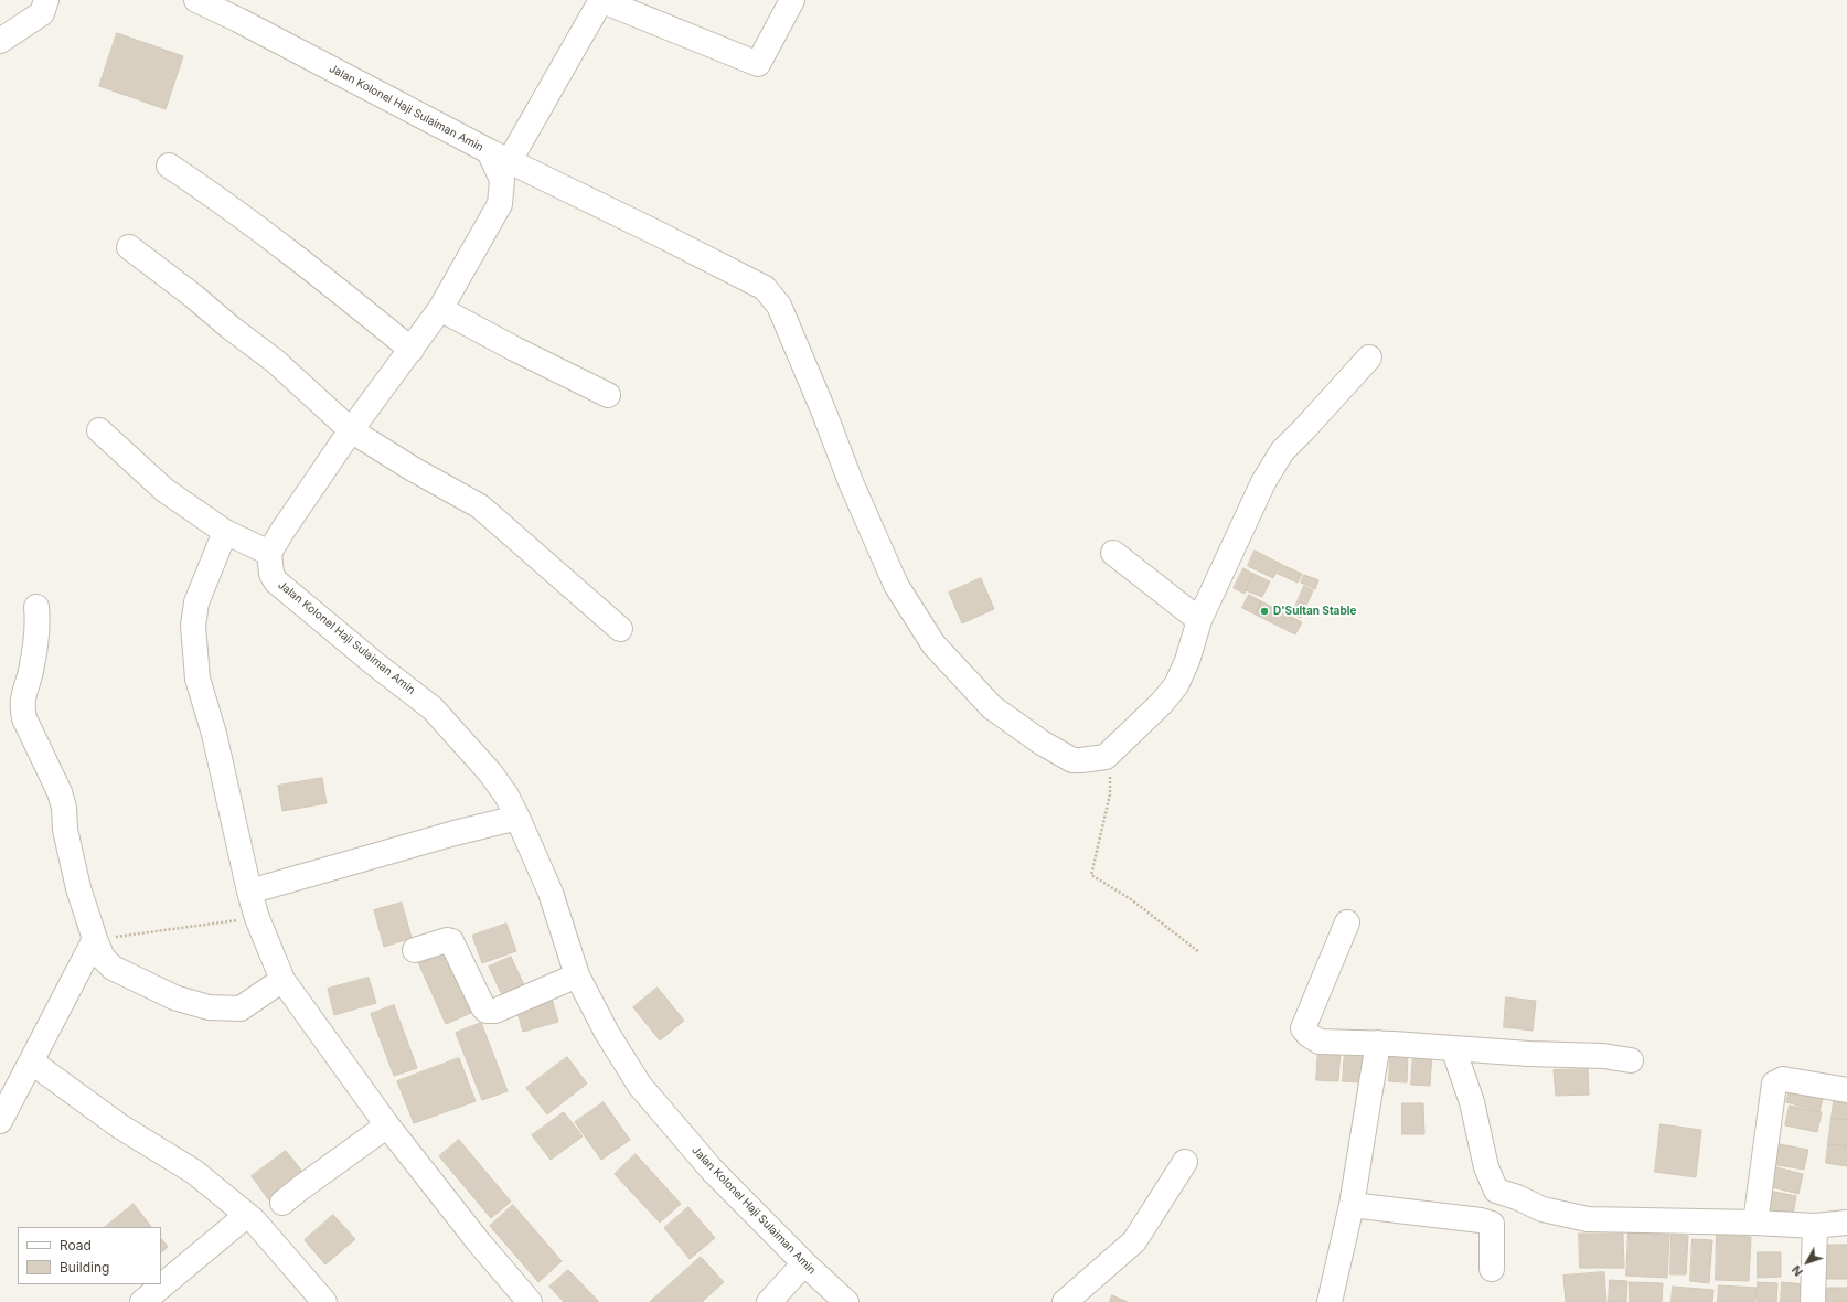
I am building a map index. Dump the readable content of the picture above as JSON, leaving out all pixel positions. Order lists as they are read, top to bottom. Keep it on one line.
{"streets":{"street":["Jalan Kolonel Haji Sulaiman Amin"]},"places":["D'Sultan Stable"],"legend":["Road","Building"],"north":"bottom left"}
